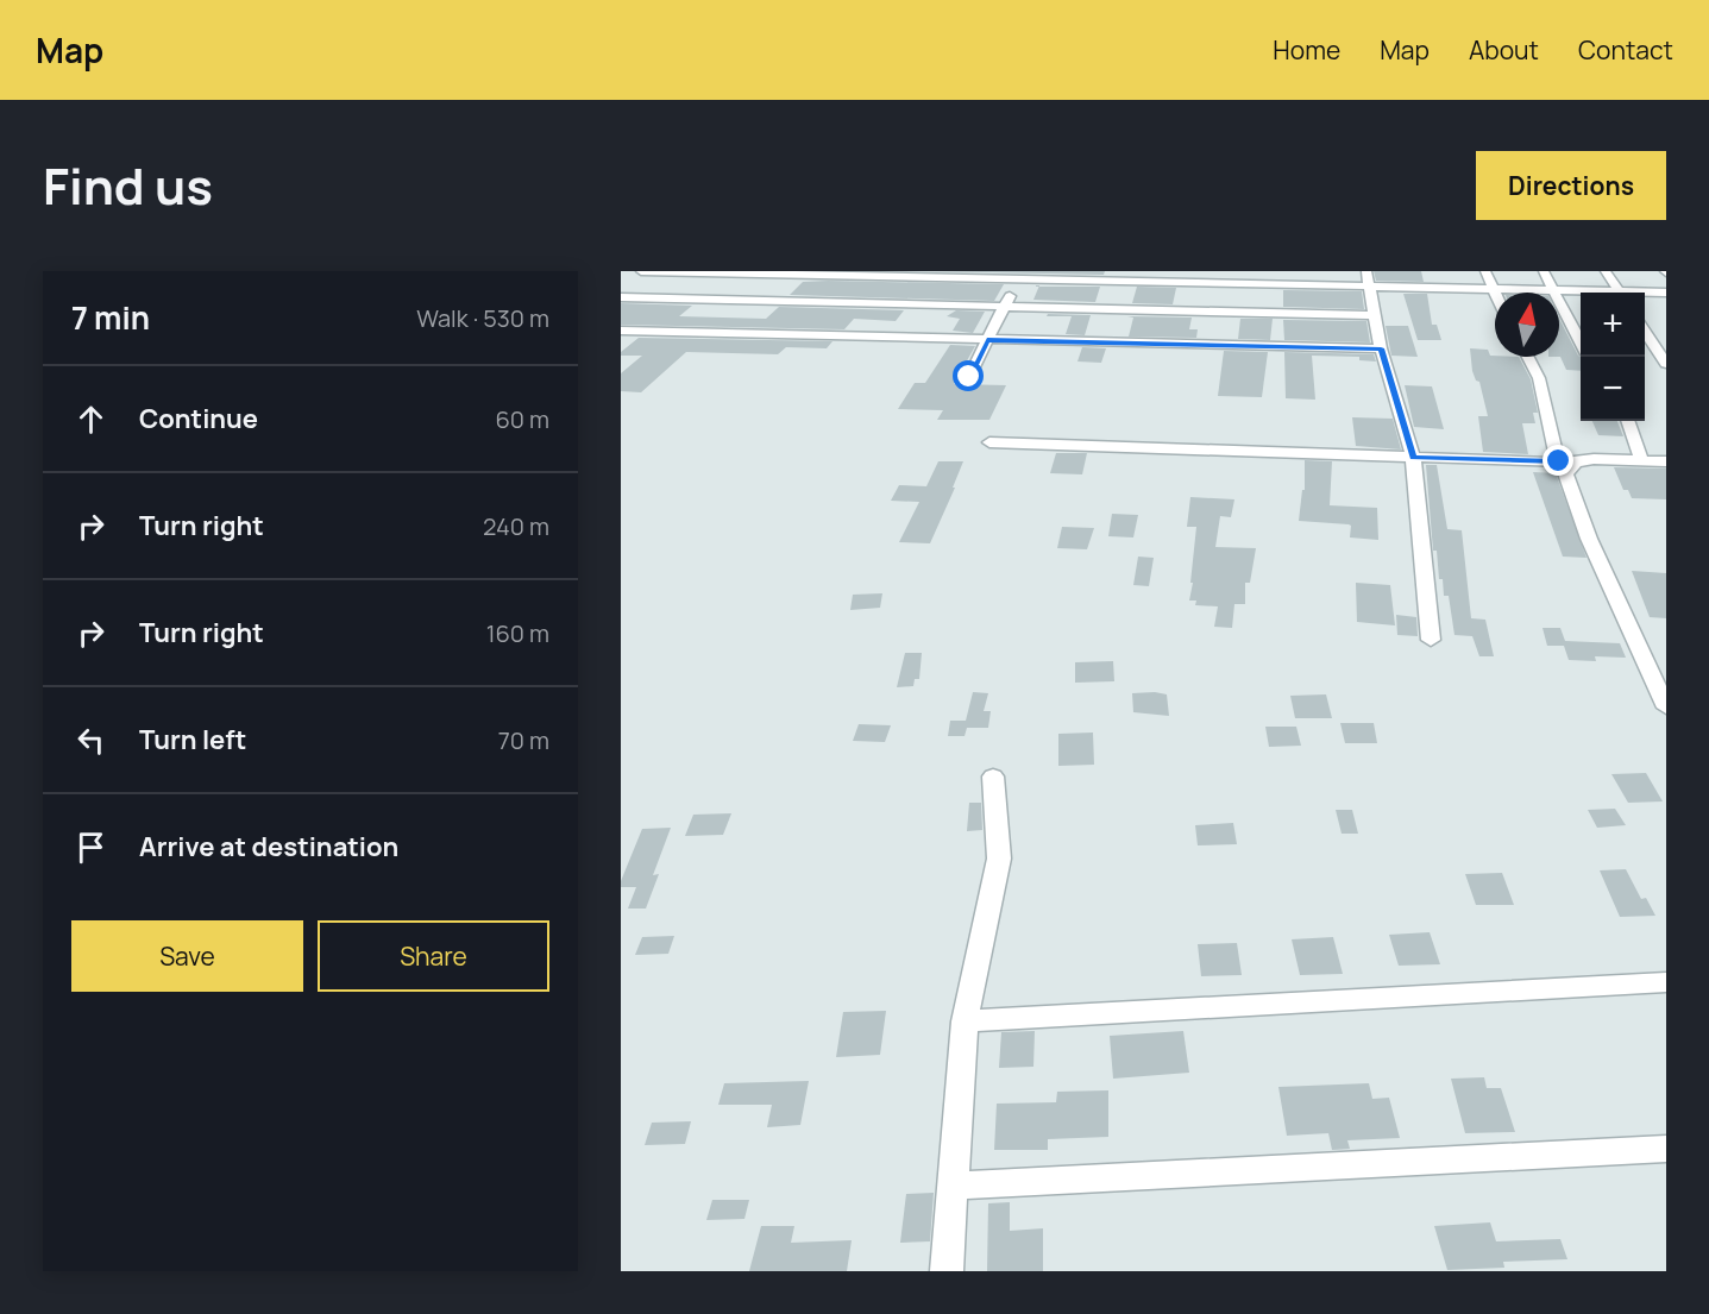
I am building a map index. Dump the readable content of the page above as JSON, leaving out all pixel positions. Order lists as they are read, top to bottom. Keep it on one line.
{"north":"top","page":{"header":"Map","nav":["Home","Map","About","Contact"],"title":"Find us","buttons":["Directions",["Save","Share"]],"heading":["7 min","Walk · 530 m"],"map_buttons":["+","−"],"list":[["Continue","60 m"],["Turn right","240 m"],["Turn right","160 m"],["Turn left","70 m"],"Arrive at destination"]}}
